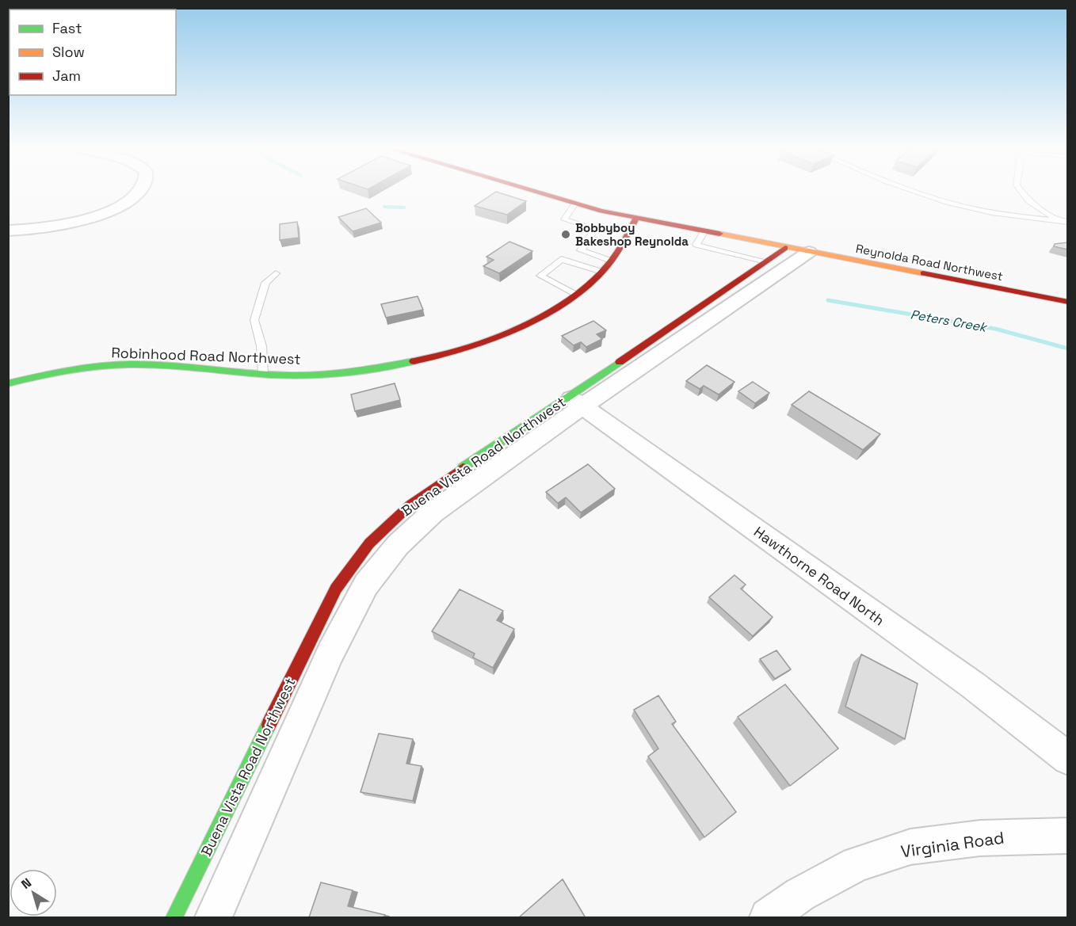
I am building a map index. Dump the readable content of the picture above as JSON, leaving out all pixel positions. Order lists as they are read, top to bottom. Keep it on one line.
{"streets":{"street":["Reynolda Road Northwest","Robinhood Road Northwest","Buena Vista Road Northwest","Hawthorne Road North","Virginia Road"]},"crossings":[["Reynolda Road Northwest","Robinhood Road Northwest"],["Reynolda Road Northwest","Buena Vista Road Northwest"],["Buena Vista Road Northwest","Hawthorne Road North"]],"water":["Peters Creek"],"places":["Bobbyboy Bakeshop Reynolda"],"legend":["Fast","Slow","Jam"],"north":"top left"}
